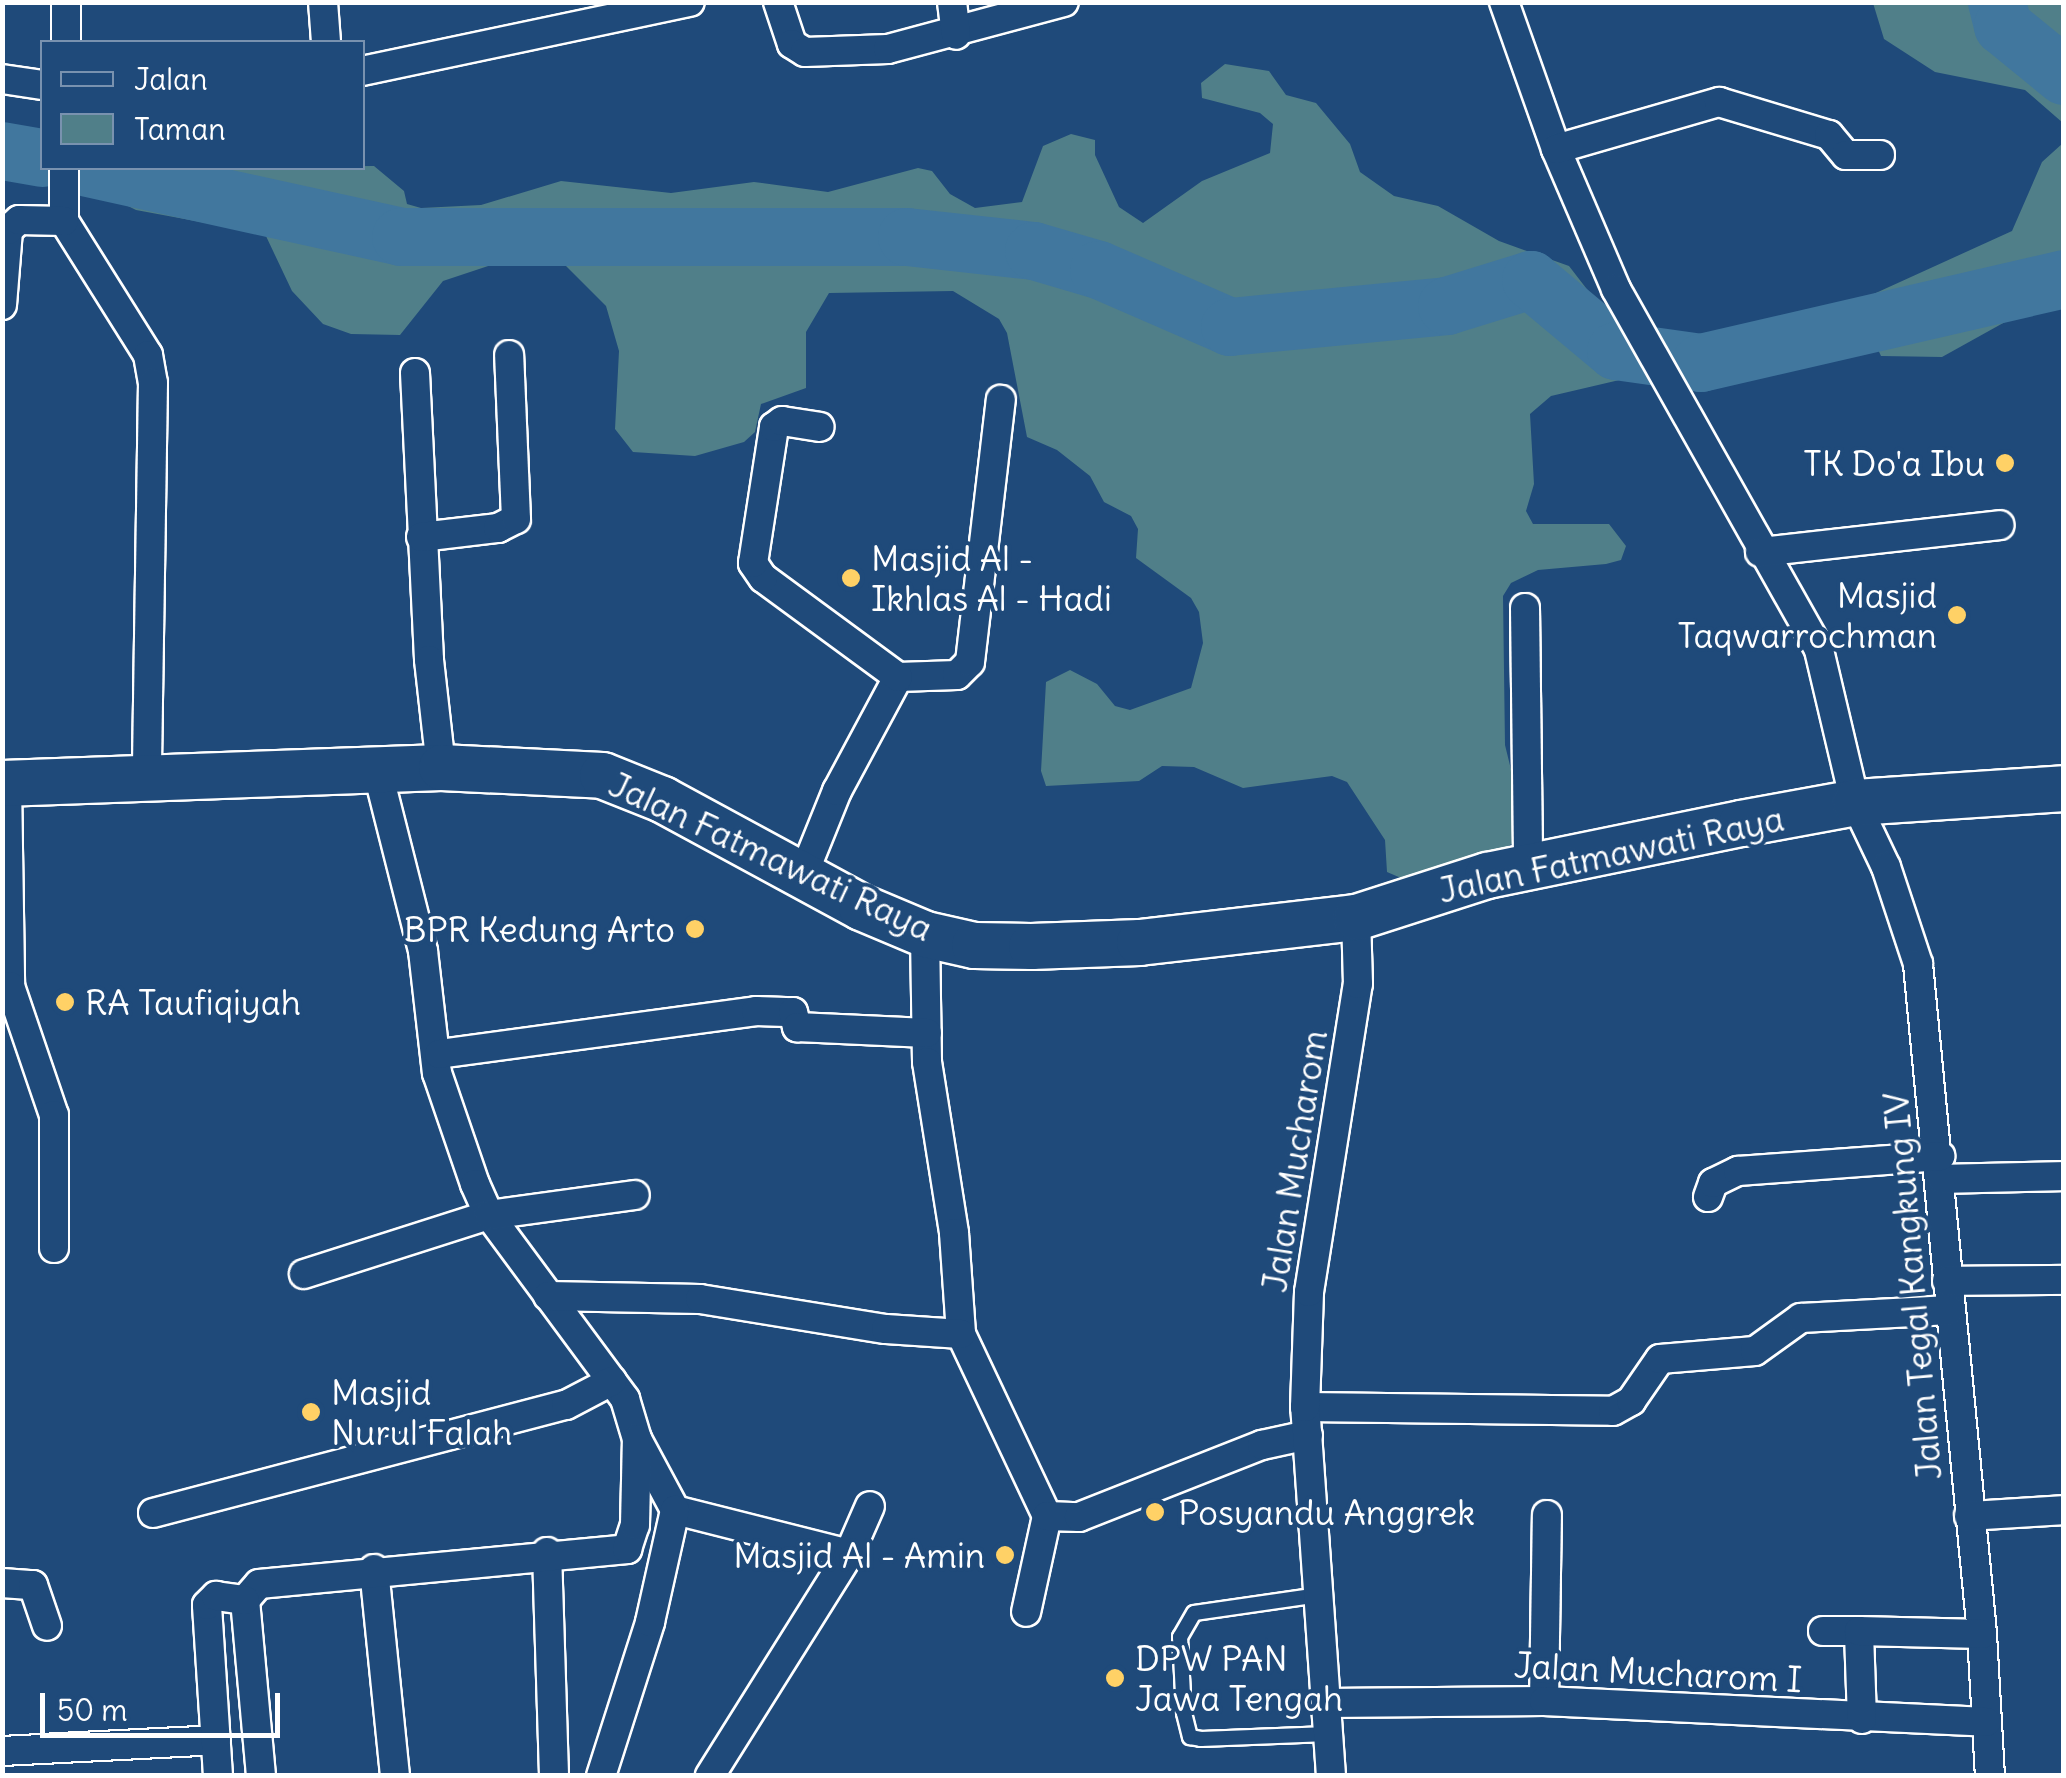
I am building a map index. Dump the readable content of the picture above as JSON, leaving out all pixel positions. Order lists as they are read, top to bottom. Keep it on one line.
{"streets":{"main road":["Jalan Fatmawati Raya"],"street":["Jalan Mucharom","Jalan Tegal Kangkung IV","Jalan Mucharom I"]},"crossings":[["Jalan Fatmawati Raya","Jalan Mucharom"],["Jalan Fatmawati Raya","Jalan Tegal Kangkung IV"],["Jalan Mucharom","Jalan Mucharom I"],["Jalan Tegal Kangkung IV","Jalan Mucharom I"]],"places":["TK Do'a Ibu","Masjid Al - Ikhlas Al - Hadi","Masjid Taqwarrochman","BPR Kedung Arto","RA Taufiqiyah","Masjid Nurul Falah","Posyandu Anggrek","Masjid Al - Amin","DPW PAN Jawa Tengah"],"legend":["Jalan","Taman"],"scale_bar":"50 m"}
